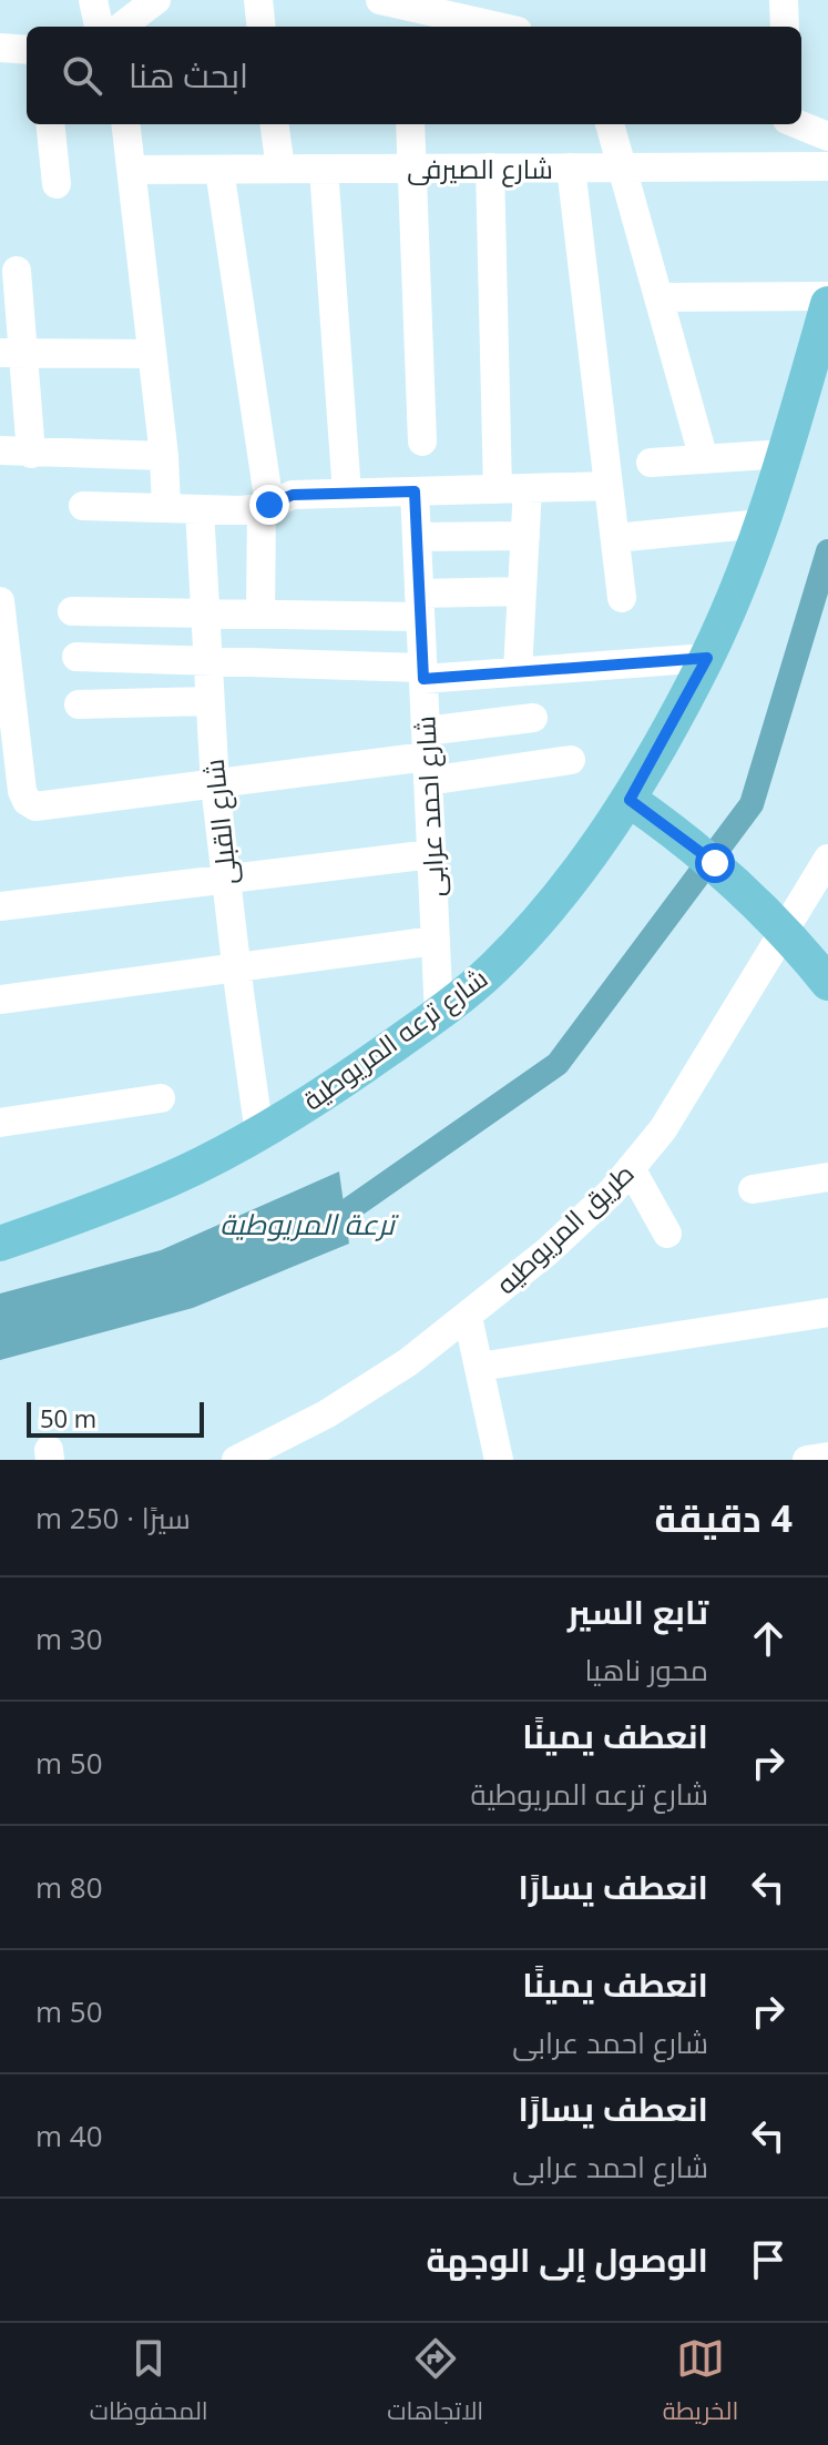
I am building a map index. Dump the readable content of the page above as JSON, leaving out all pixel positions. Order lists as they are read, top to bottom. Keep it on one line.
{"streets":{"main road":["شارع ترعه المريوطية"],"street":["شارع الصيرفى","شارع احمد عرابى","شارع القبلى","طريق المريوطيه"]},"crossings":[["شارع احمد عرابى","شارع ترعه المريوطية"],["شارع القبلى","شارع ترعه المريوطية"]],"water":["ترعة المريوطية"],"scale_bar":"50 m","page":{"search":"ابحث هنا","scale":"50 m","heading":["4 دقيقة","سيرًا · 250 m"],"list":[["تابع السير","محور ناهيا","30 m"],["انعطف يمينًا","شارع ترعه المريوطية","50 m"],["انعطف يسارًا","80 m"],["انعطف يمينًا","شارع احمد عرابى","50 m"],["انعطف يسارًا","شارع احمد عرابى","40 m"],"الوصول إلى الوجهة"],"nav":["الخريطة","الاتجاهات","المحفوظات"]}}
